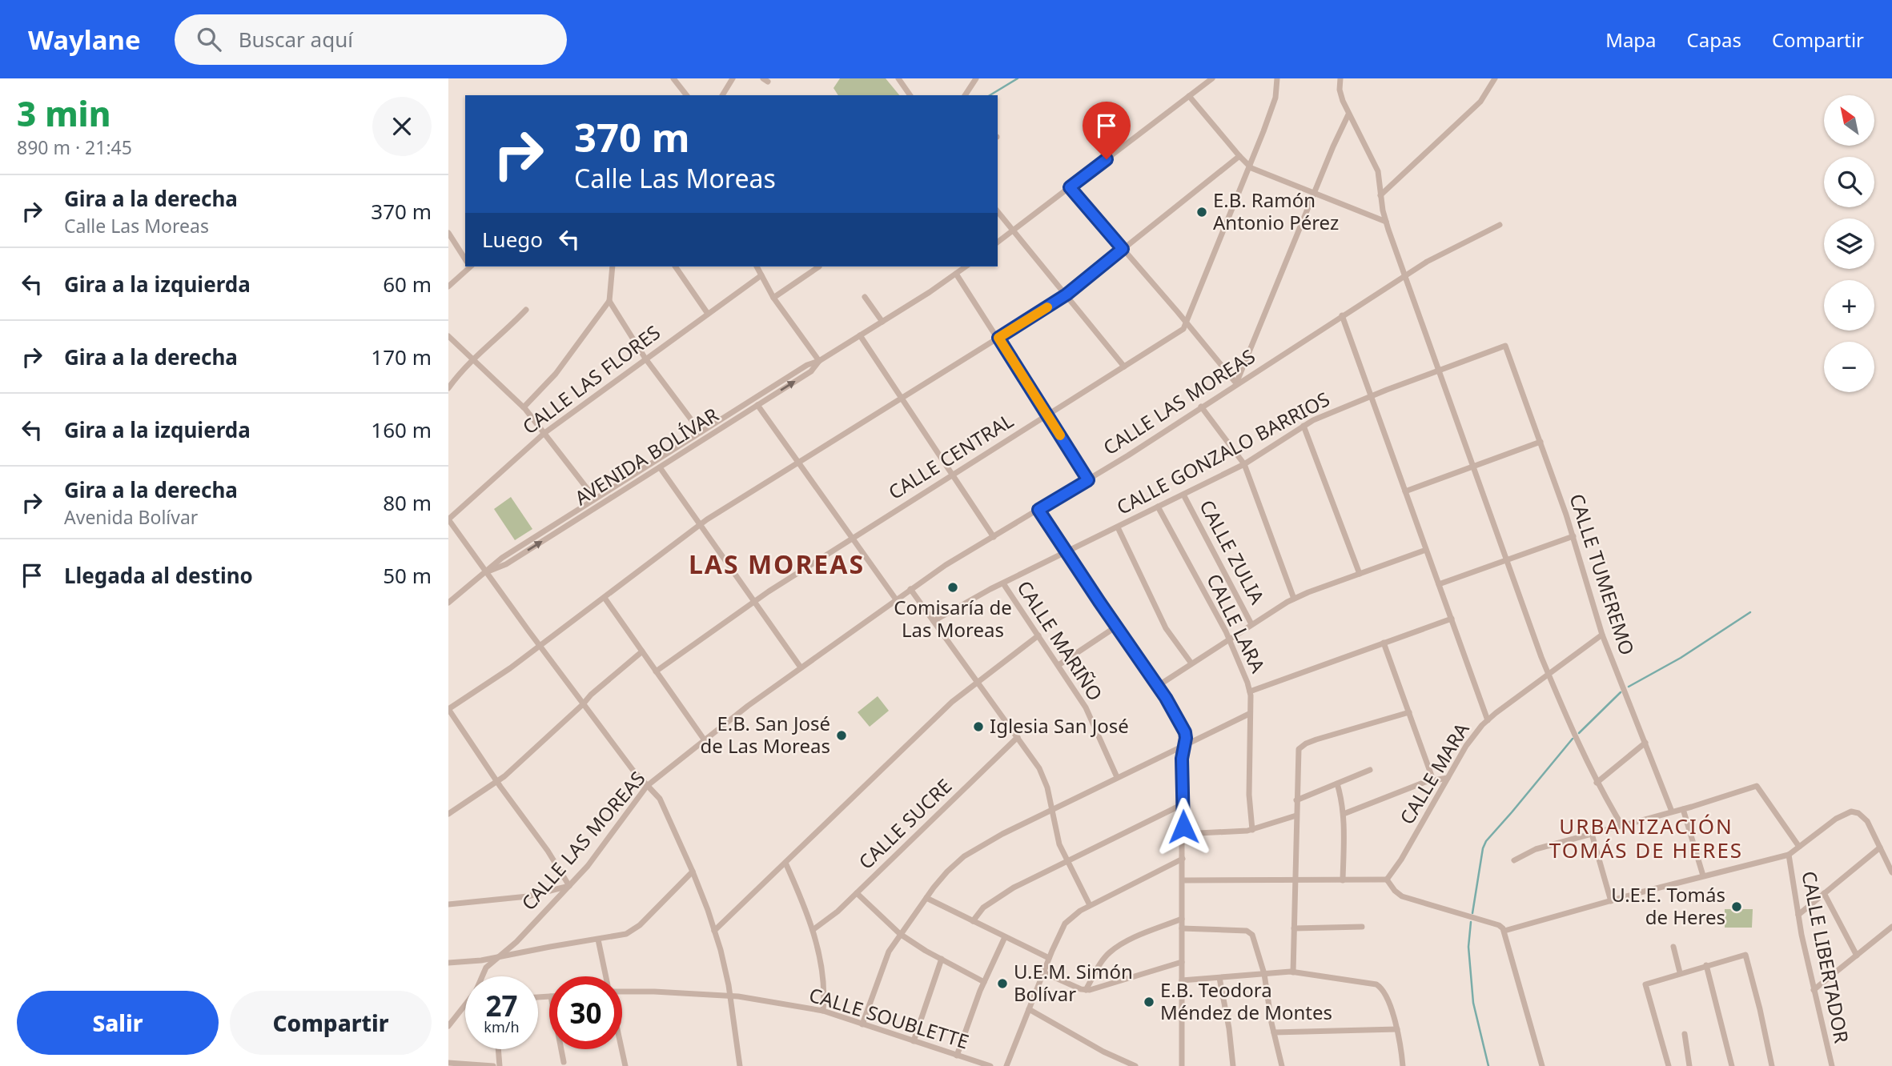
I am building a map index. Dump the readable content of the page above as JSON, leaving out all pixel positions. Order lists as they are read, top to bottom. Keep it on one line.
{"streets":{"street":["CALLE LAS FLORES","CALLE LAS MOREAS","CALLE GONZALO BARRIOS","AVENIDA BOLÍVAR","CALLE CENTRAL","CALLE ZULIA","CALLE TUMEREMO","CALLE LARA","CALLE MARIÑO","CALLE MARA","CALLE SUCRE","CALLE LIBERTADOR","CALLE SOUBLETTE"]},"crossings":[["CALLE GONZALO BARRIOS","CALLE ZULIA"],["CALLE GONZALO BARRIOS","CALLE TUMEREMO"],["CALLE GONZALO BARRIOS","CALLE LARA"],["CALLE GONZALO BARRIOS","CALLE MARIÑO"],["CALLE TUMEREMO","CALLE MARA"]],"districts":["LAS MOREAS","URBANIZACIÓN TOMÁS DE HERES"],"places":["E.B. Ramón Antonio Pérez","Comisaría de Las Moreas","Iglesia San José","E.B. San José de Las Moreas","U.E.E. Tomás de Heres","U.E.M. Simón Bolívar","E.B. Teodora Méndez de Montes"],"north":"top left","page":{"header":"Waylane","search":"Buscar aquí","nav":["Mapa","Capas","Compartir"],"heading":["3 min","890 m · 21:45"],"map_buttons":["+","−"],"turn":["370 m","Calle Las Moreas"],"list":[{"name":"Gira a la derecha","note":"Calle Las Moreas","value":"370 m"},{"name":"Gira a la izquierda","value":"60 m"},{"name":"Gira a la derecha","value":"170 m"},{"name":"Gira a la izquierda","value":"160 m"},{"name":"Gira a la derecha","note":"Avenida Bolívar","value":"80 m"},{"name":"Llegada al destino","value":"50 m"}],"then":"Luego","speed":"27 km/h","limit":"30","buttons":["Salir","Compartir"]}}
